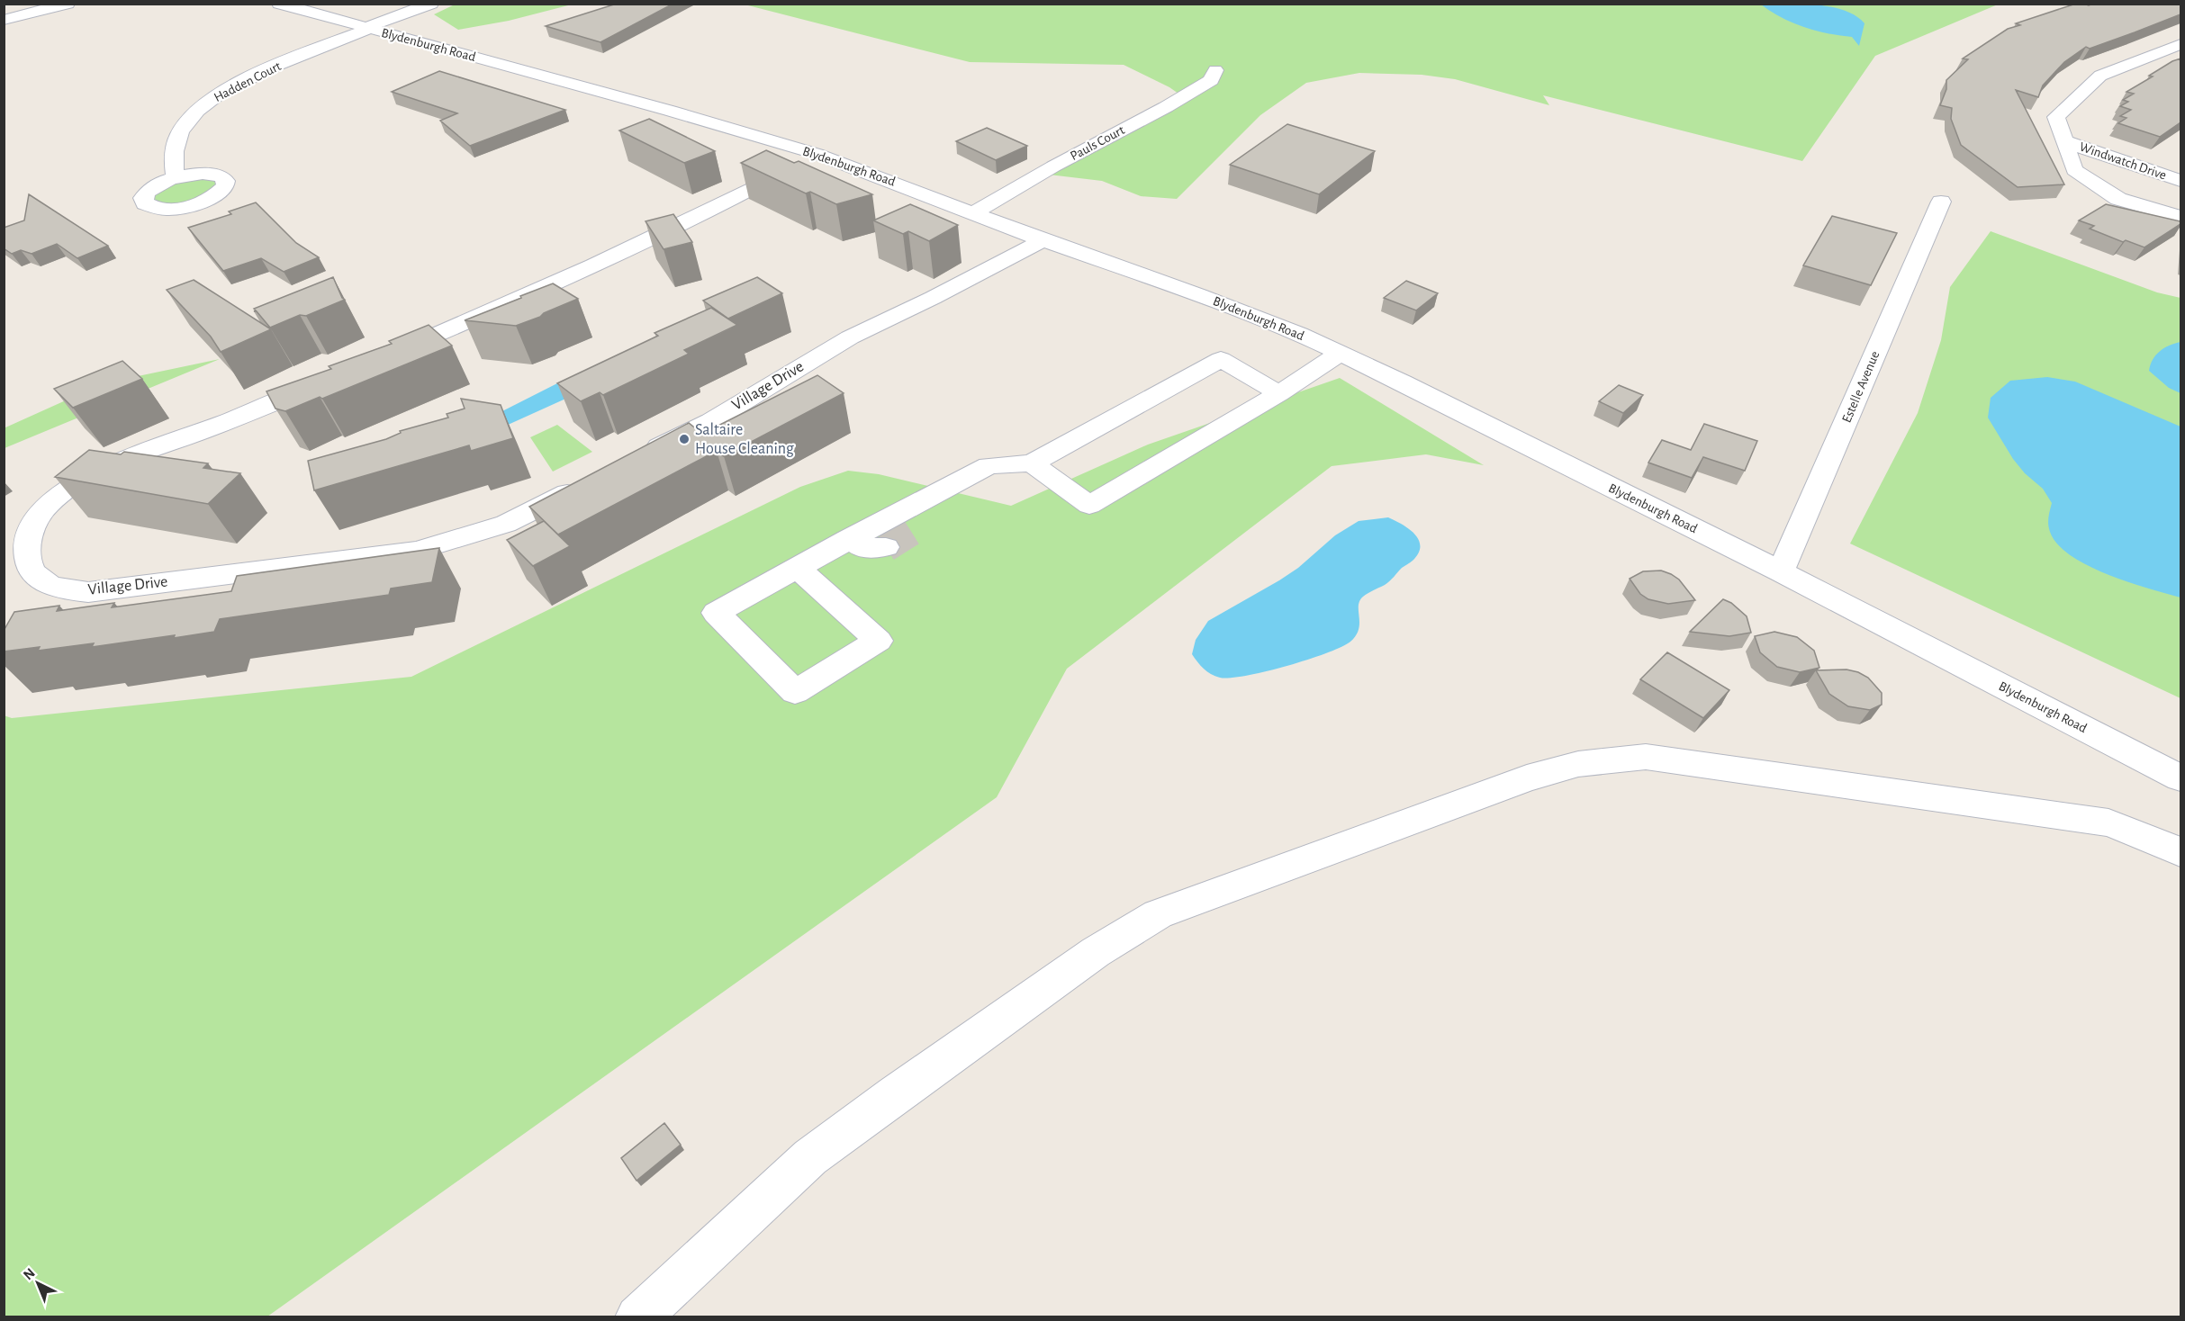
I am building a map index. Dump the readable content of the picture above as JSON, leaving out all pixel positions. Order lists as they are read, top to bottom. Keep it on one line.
{"streets":{"street":["Blydenburgh Road","Hadden Court","Pauls Court","Windwatch Drive","Village Drive","Estelle Avenue"]},"crossings":[["Blydenburgh Road","Hadden Court"],["Blydenburgh Road","Pauls Court"],["Blydenburgh Road","Village Drive"],["Blydenburgh Road","Estelle Avenue"]],"places":["Saltaire House Cleaning"],"north":"top left"}
